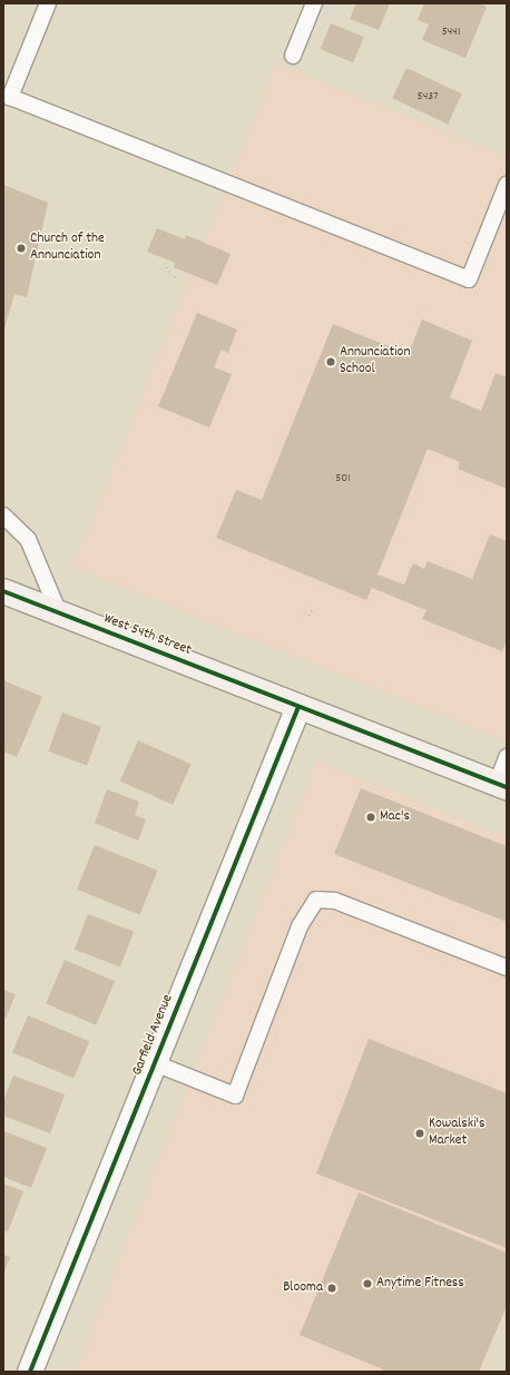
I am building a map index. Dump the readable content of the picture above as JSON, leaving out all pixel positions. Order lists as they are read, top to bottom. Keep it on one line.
{"streets":{"street":["West 54th Street","Garfield Avenue"]},"crossings":[["West 54th Street","Garfield Avenue"]],"places":["Church of the Annunciation","Annunciation School","Mac's","Kowalski's Market","Anytime Fitness","Blooma"],"house_numbers":["5441","5437","501"]}
